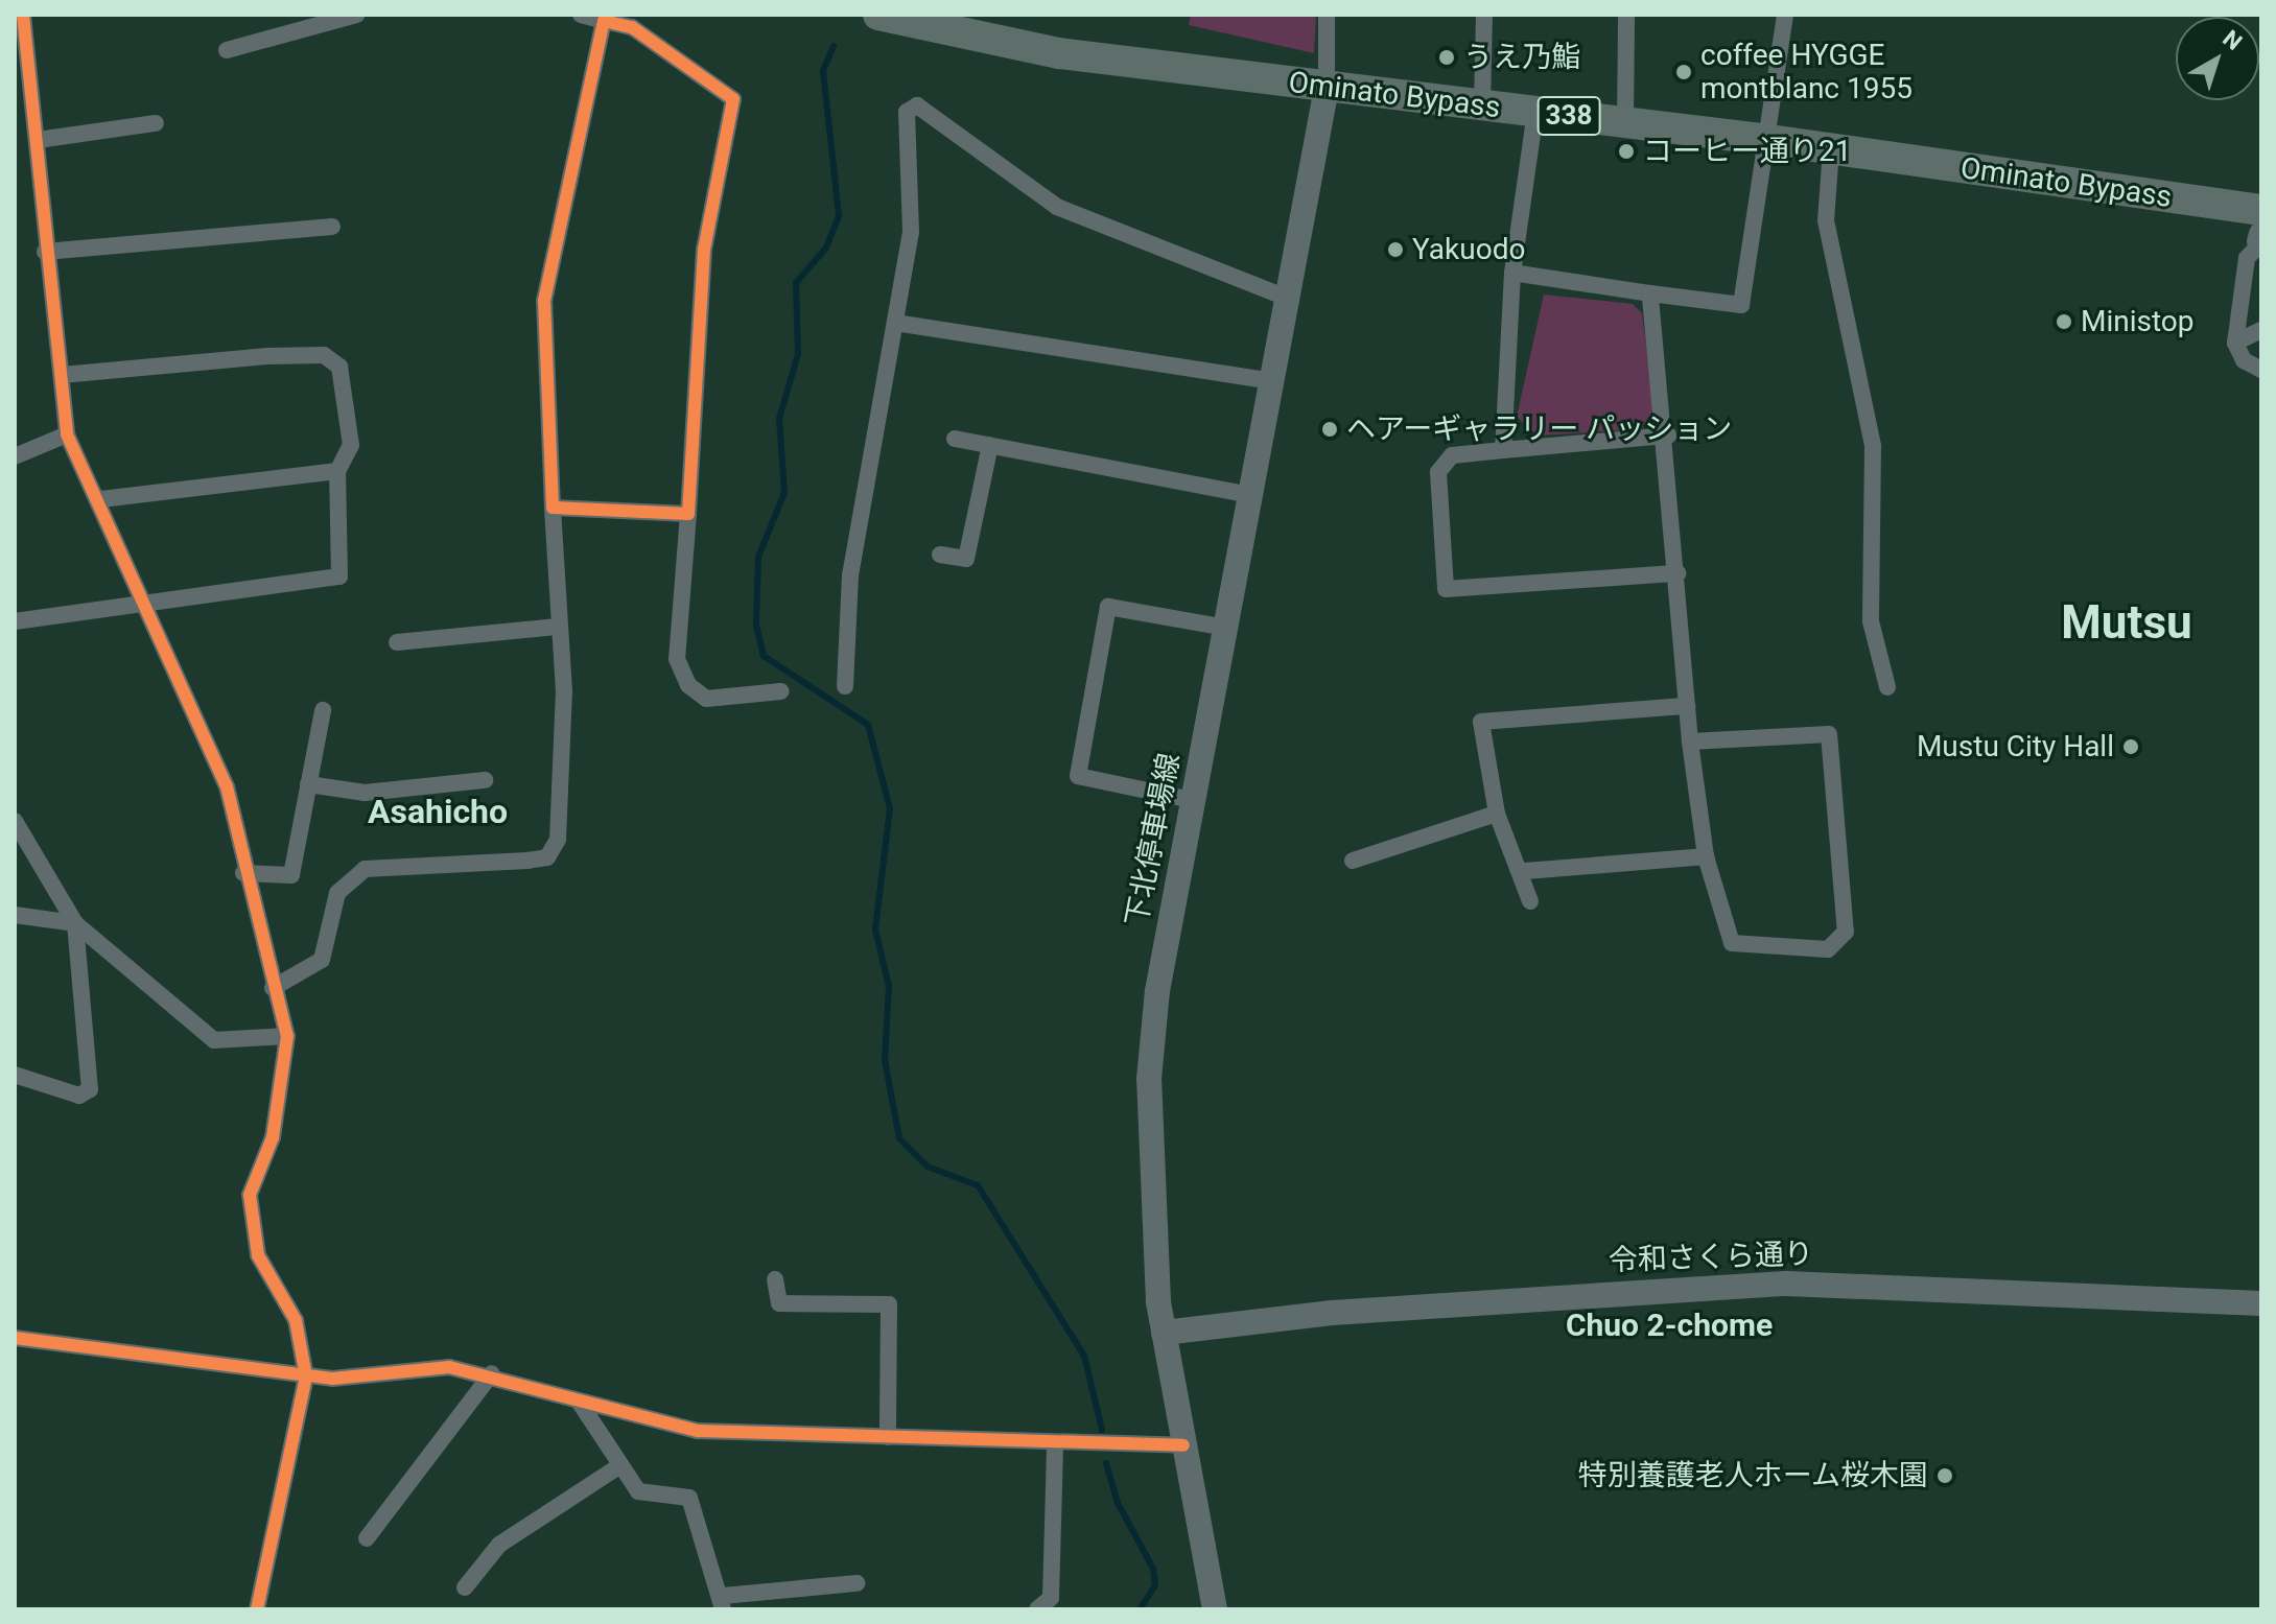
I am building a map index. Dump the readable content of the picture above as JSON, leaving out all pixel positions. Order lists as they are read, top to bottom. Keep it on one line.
{"streets":{"highway":["Ominato Bypass","338"],"main road":["下北停車場線","令和さくら通り"]},"crossings":[["Ominato Bypass","下北停車場線"],["下北停車場線","令和さくら通り"]],"districts":["Mutsu","Asahicho","Chuo 2-chome"],"places":["うえ乃鮨","coffee HYGGE montblanc 1955","コーヒー通り21","Yakuodo","Ministop","ヘアーギャラリー パッション","Mustu City Hall","特別養護老人ホーム桜木園"],"north":"top right"}
